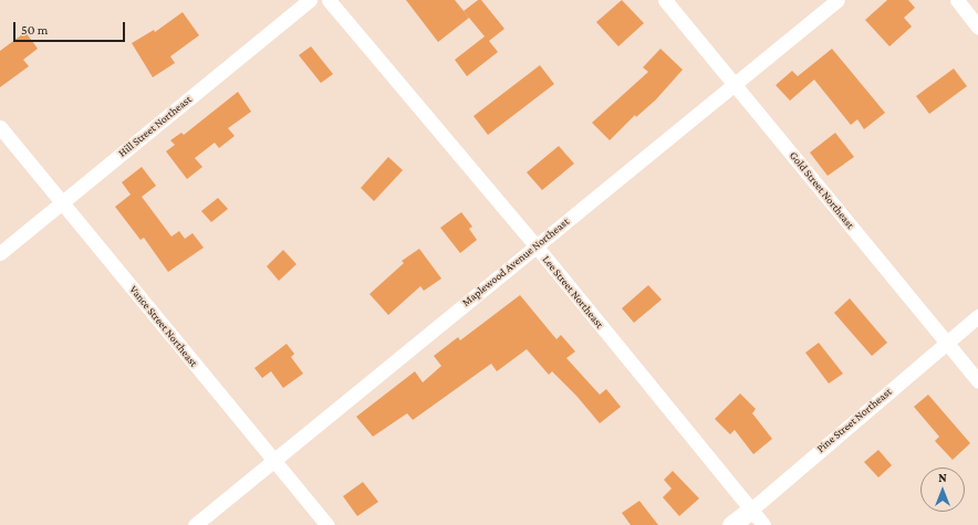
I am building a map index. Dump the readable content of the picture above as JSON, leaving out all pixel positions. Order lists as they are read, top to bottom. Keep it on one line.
{"streets":{"street":["Hill Street Northeast","Gold Street Northeast","Maplewood Avenue Northeast","Lee Street Northeast","Vance Street Northeast","Pine Street Northeast"]},"crossings":[["Hill Street Northeast","Vance Street Northeast"],["Gold Street Northeast","Maplewood Avenue Northeast"],["Gold Street Northeast","Pine Street Northeast"],["Maplewood Avenue Northeast","Lee Street Northeast"],["Maplewood Avenue Northeast","Vance Street Northeast"],["Lee Street Northeast","Pine Street Northeast"]],"scale_bar":"50 m","north":"top"}
